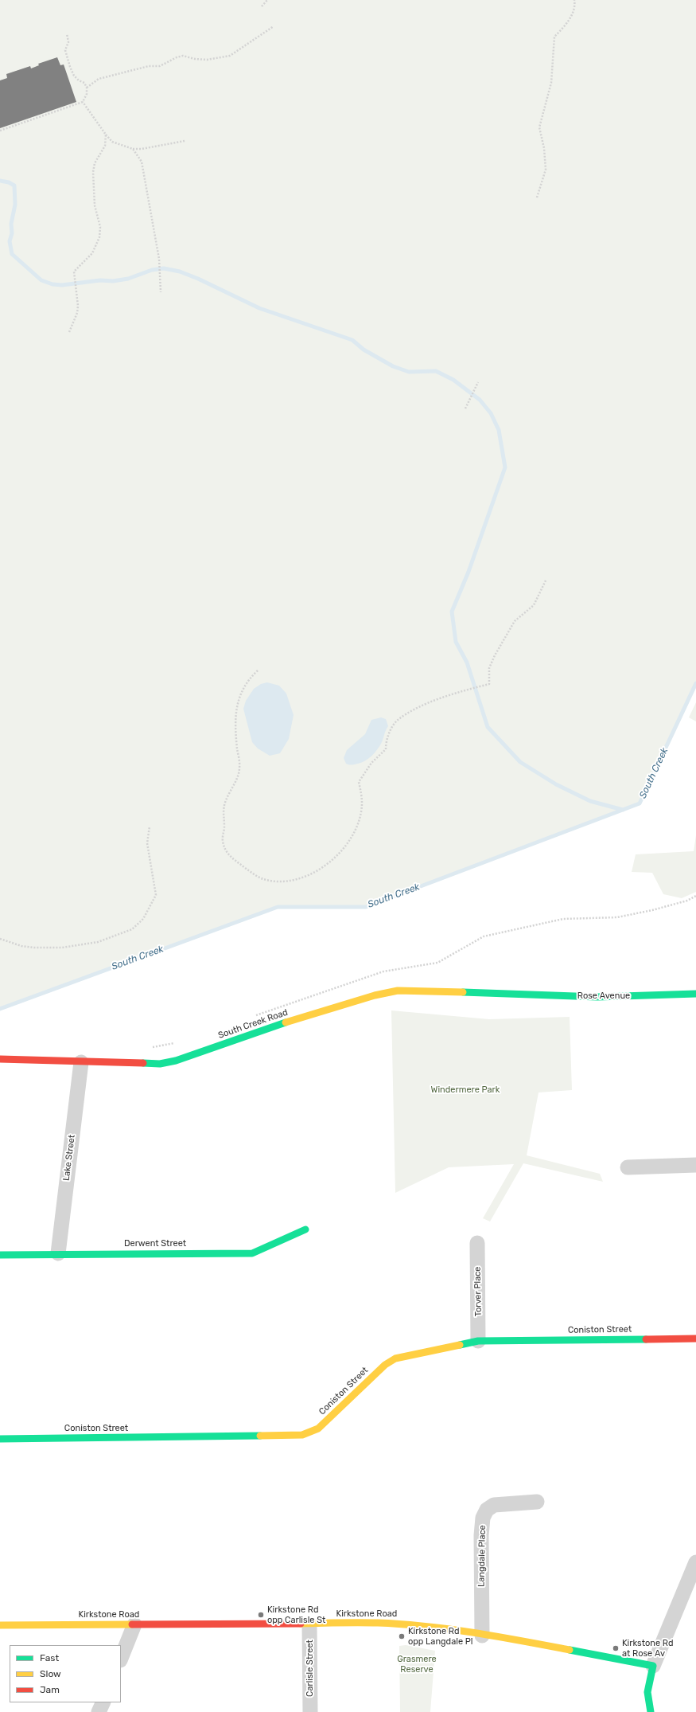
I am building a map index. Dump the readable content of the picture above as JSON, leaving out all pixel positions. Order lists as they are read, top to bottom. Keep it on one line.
{"streets":{"street":["Rose Avenue","South Creek Road","Lake Street","Derwent Street","Torver Place","Coniston Street","Langdale Place","Kirkstone Road","Carlisle Street"]},"crossings":[["Rose Avenue","South Creek Road"],["South Creek Road","Lake Street"],["Lake Street","Derwent Street"],["Torver Place","Coniston Street"],["Langdale Place","Kirkstone Road"],["Kirkstone Road","Carlisle Street"]],"water":["South Creek"],"parks":["Windermere Park","Grasmere Reserve"],"places":["Kirkstone Rd opp Carlisle St","Kirkstone Rd opp Langdale Pl","Kirkstone Rd at Rose Av"],"legend":["Fast","Slow","Jam"]}
